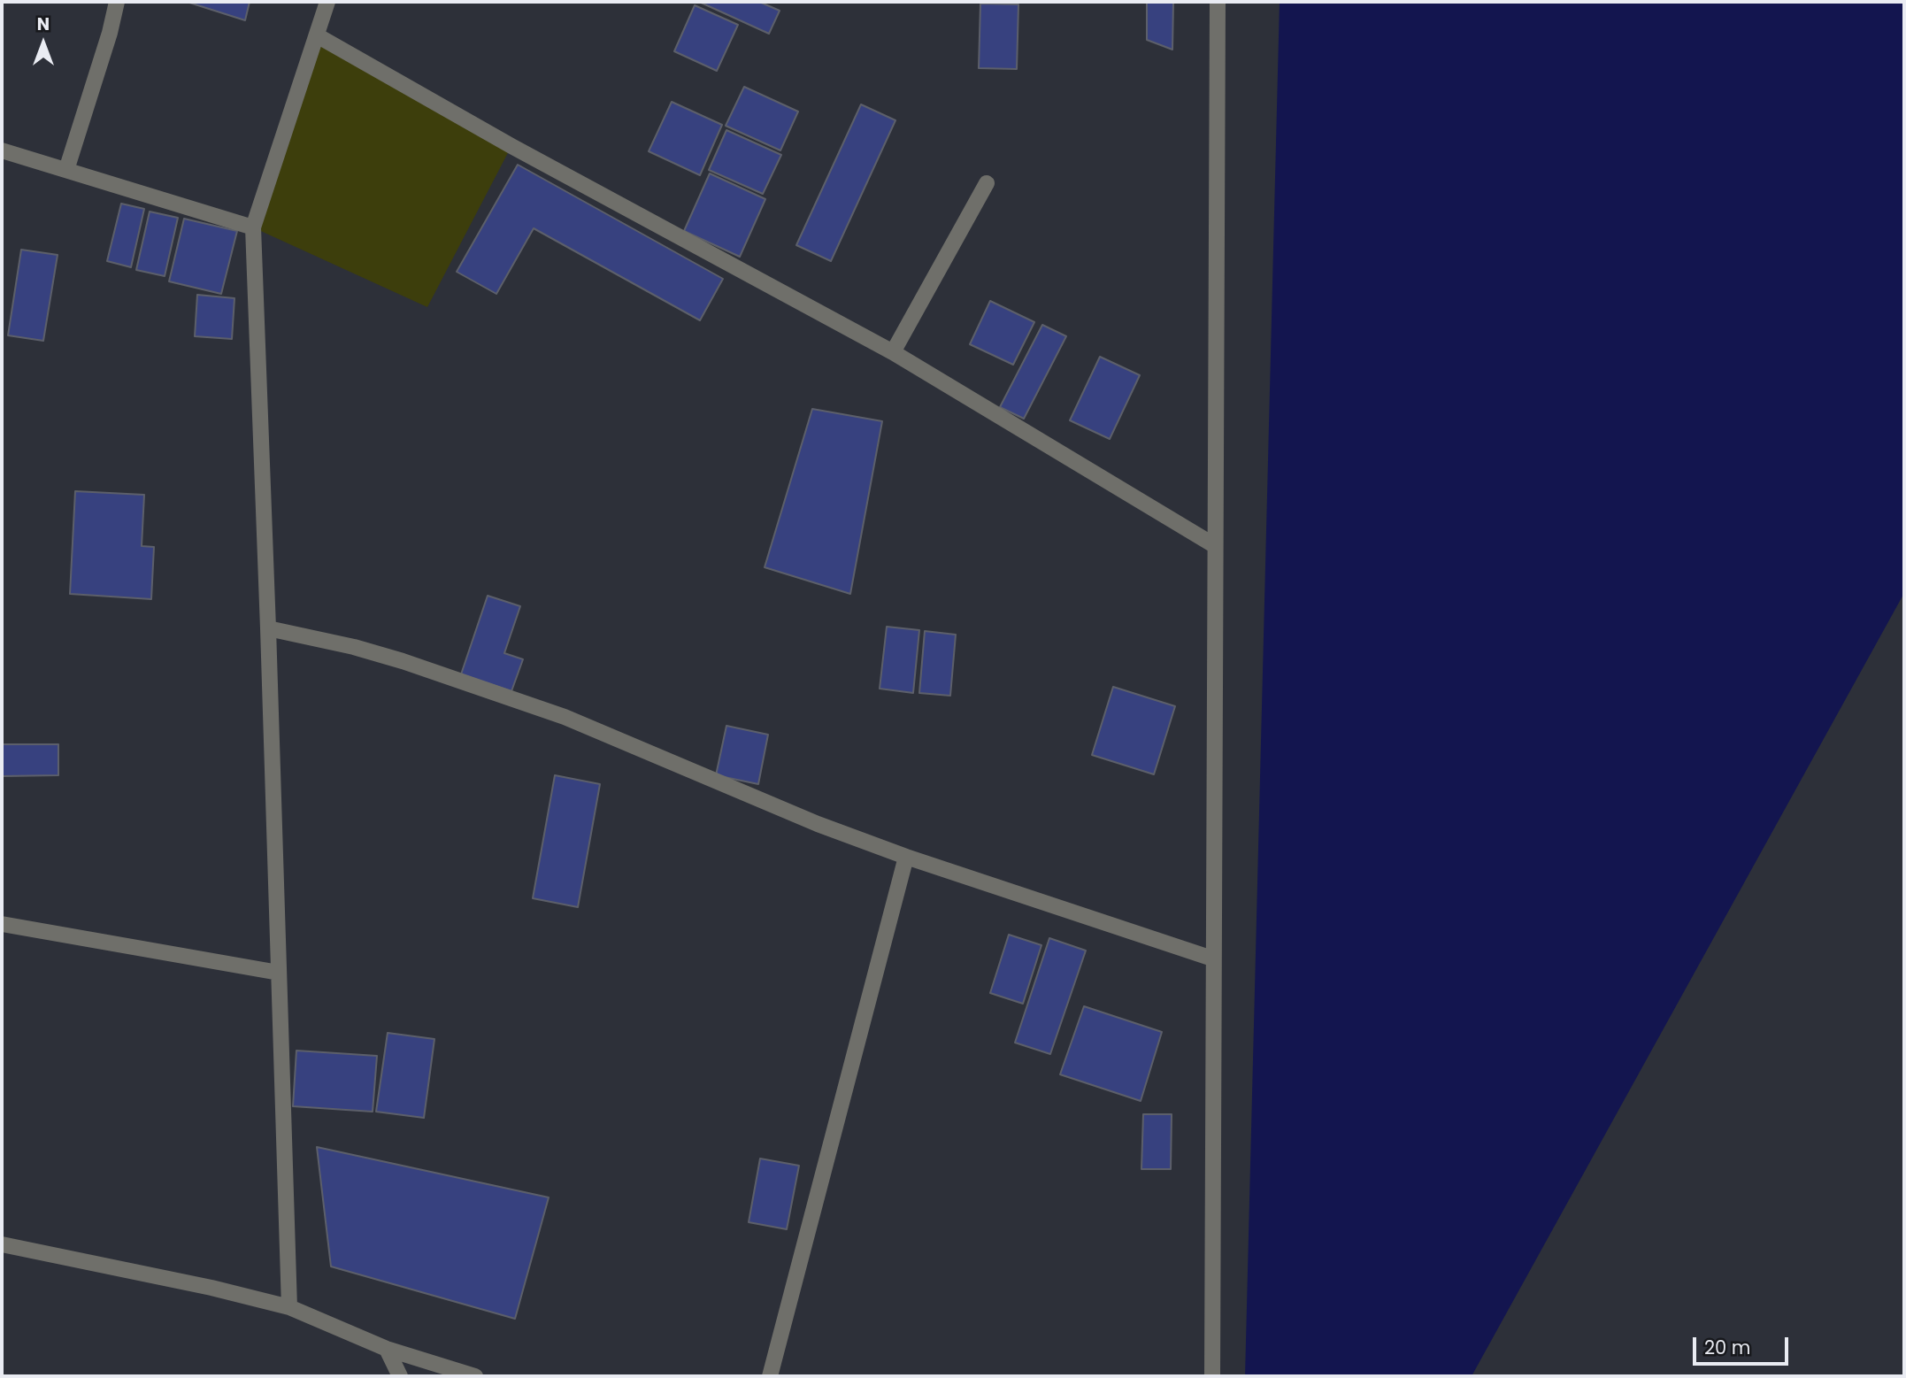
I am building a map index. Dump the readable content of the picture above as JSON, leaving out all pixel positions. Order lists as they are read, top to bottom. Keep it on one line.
{"scale_bar":"20 m","north":"top"}
